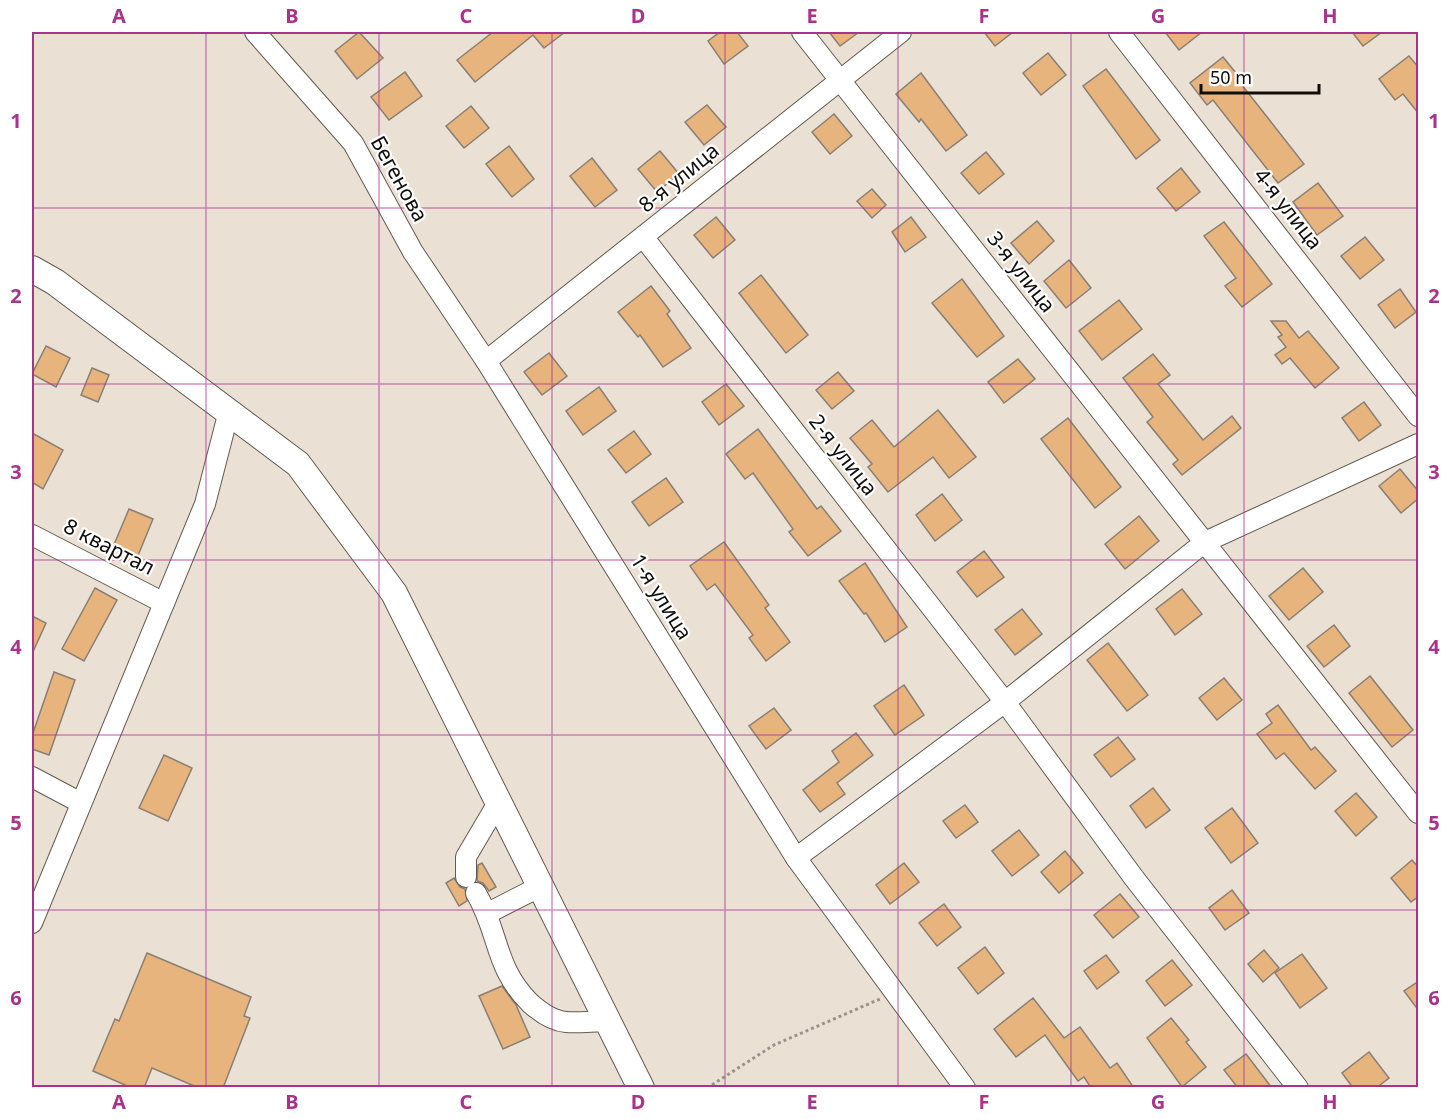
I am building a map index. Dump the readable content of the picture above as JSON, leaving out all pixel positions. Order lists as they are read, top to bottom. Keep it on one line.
{"streets":{"street":["8-я улица","Бегенова","4-я улица","3-я улица","2-я улица","8 квартал","1-я улица"]},"crossings":[["8-я улица","Бегенова"],["8-я улица","3-я улица"],["8-я улица","2-я улица"],["8-я улица","1-я улица"],["Бегенова","1-я улица"]],"scale_bar":"50 m","grid":{"columns":["A","B","C","D","E","F","G","H"],"rows":["1","2","3","4","5","6"]}}
